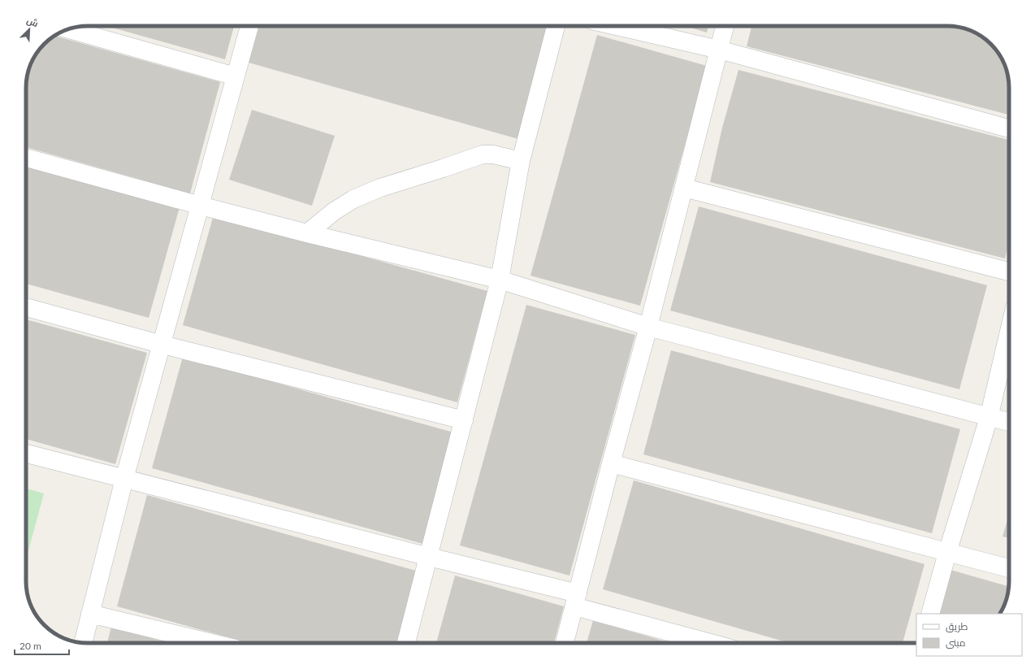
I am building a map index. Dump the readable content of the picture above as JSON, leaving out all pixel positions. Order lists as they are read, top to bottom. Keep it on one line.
{"legend":["طريق","مبنى"],"scale_bar":"20 m","north":"top right"}
